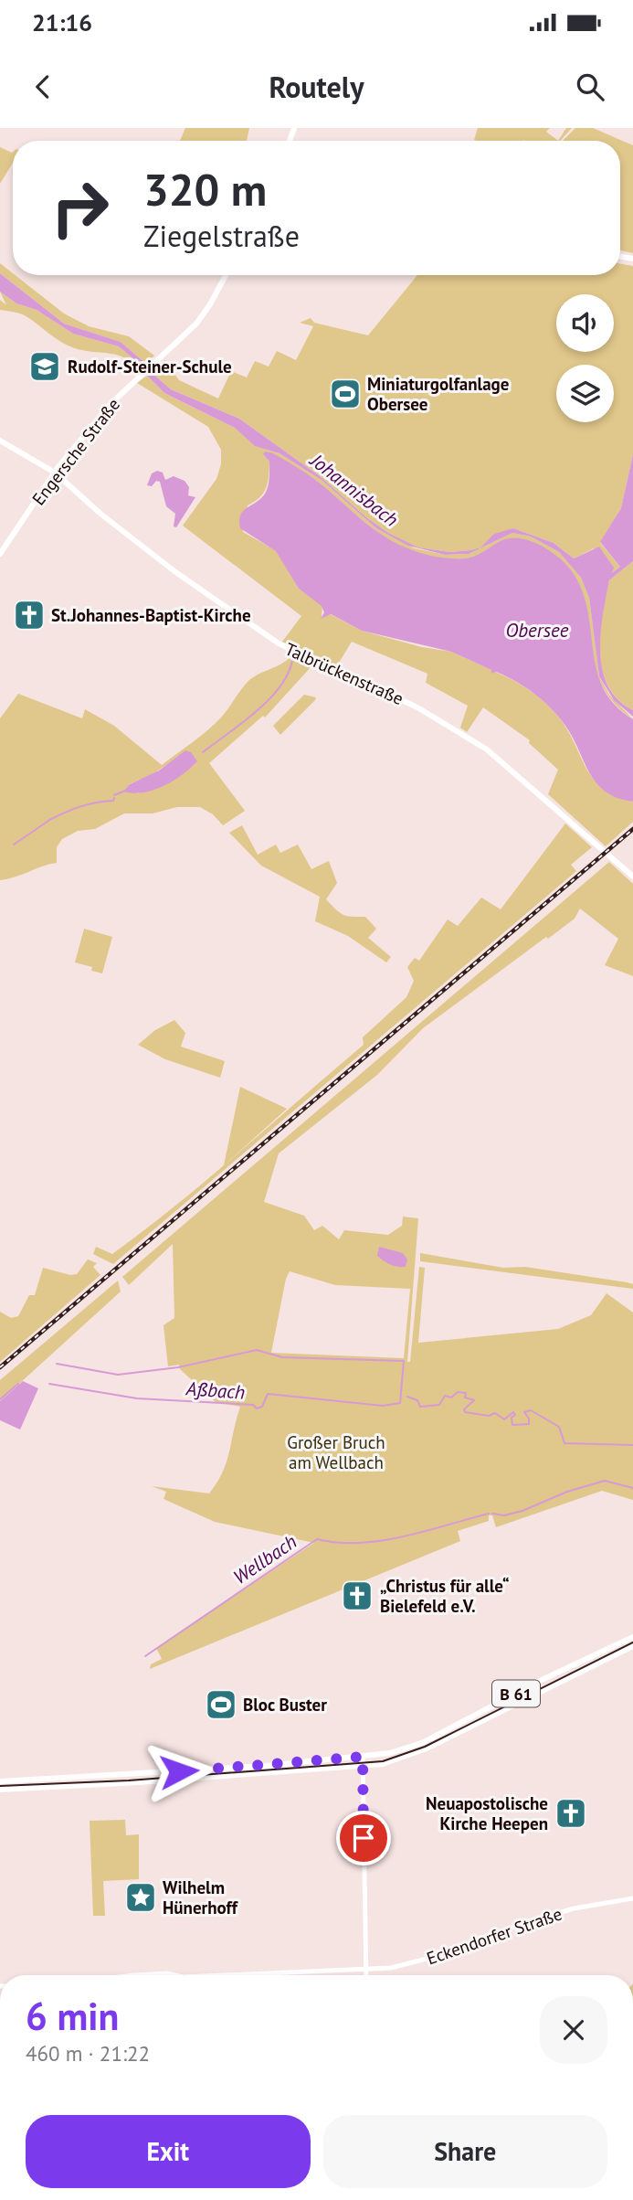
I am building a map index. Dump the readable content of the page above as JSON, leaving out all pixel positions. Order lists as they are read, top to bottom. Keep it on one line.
{"streets":{"main road":["Engersche Straße","Talbrückenstraße","B 61"],"street":["Eckendorfer Straße"]},"crossings":[["Engersche Straße","Talbrückenstraße"]],"water":["Johannisbach","Obersee","Aßbach","Wellbach"],"parks":["Großer Bruch am Wellbach"],"places":{"school or university":["Rudolf-Steiner-Schule"],"sports":["Miniaturgolfanlage Obersee","Bloc Buster"],"church":["St.Johannes-Baptist-Kirche","„Christus für alle“ Bielefeld e.V.","Neuapostolische Kirche Heepen"],"place":["Wilhelm Hünerhoff"]},"page":{"status":"21:16","header":"Routely","turn":["320 m","Ziegelstraße"],"heading":["6 min","460 m · 21:22"],"buttons":["Exit","Share"]}}
